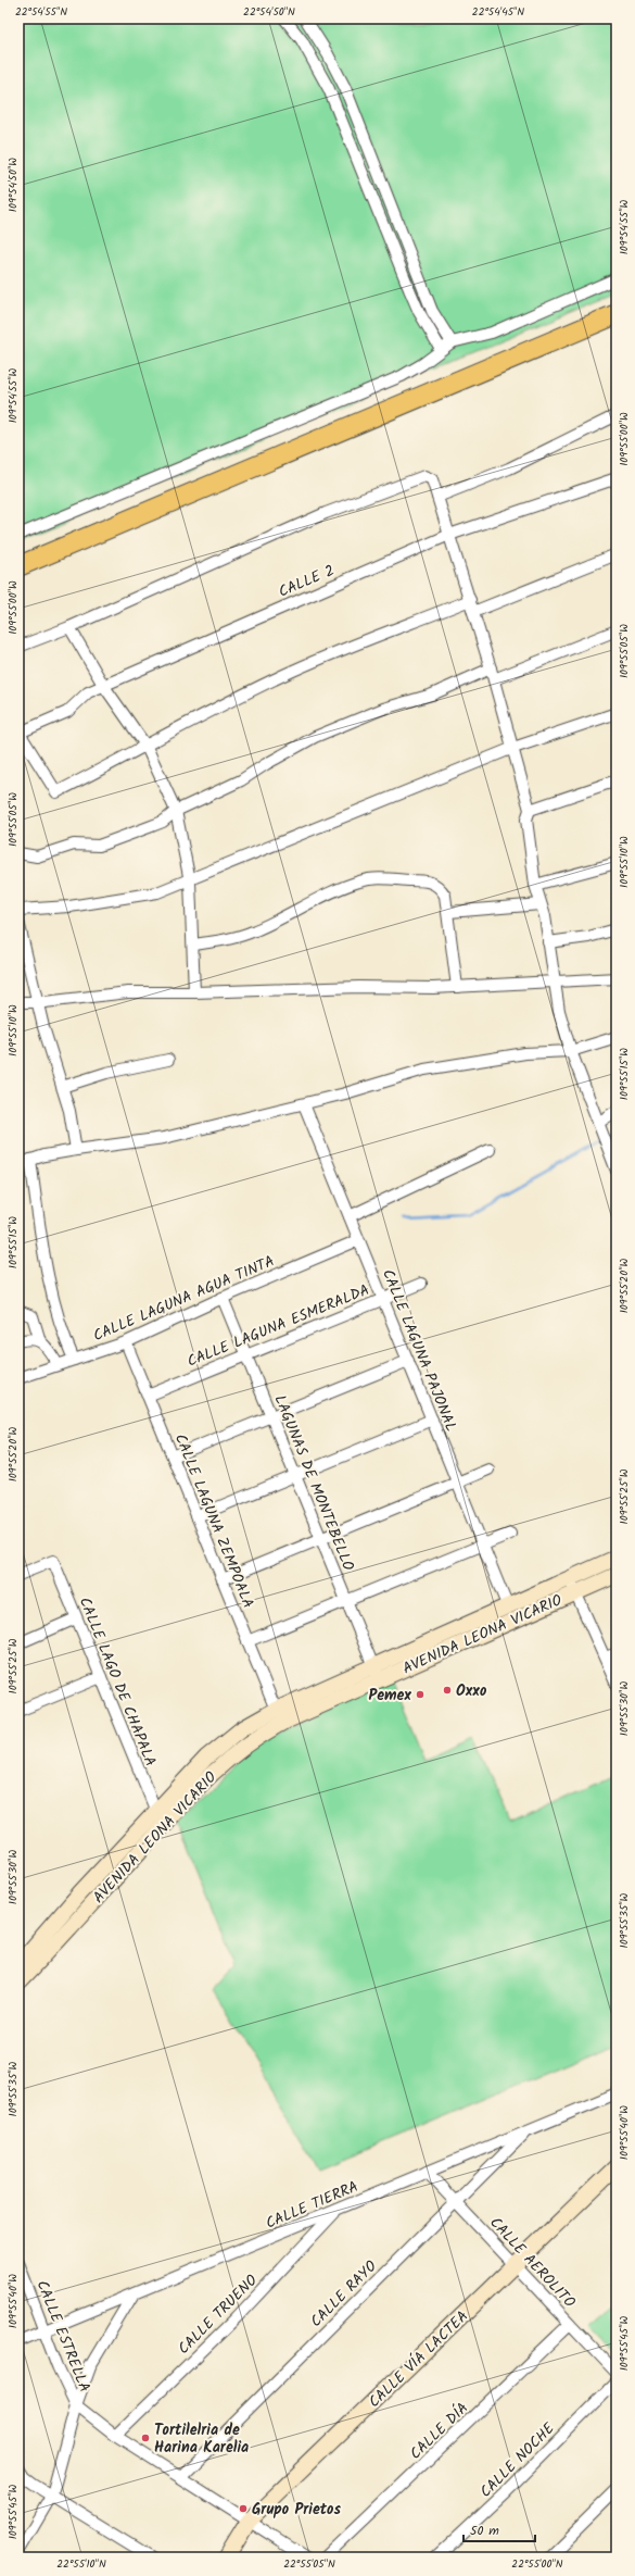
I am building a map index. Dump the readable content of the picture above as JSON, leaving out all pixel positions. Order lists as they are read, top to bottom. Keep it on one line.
{"streets":{"street":["CALLE 2","CALLE LAGUNA AGUA TINTA","CALLE LAGUNA ESMERALDA","CALLE LAGUNA PAJONAL","LAGUNAS DE MONTEBELLO","CALLE LAGUNA ZEMPOALA","AVENIDA LEONA VICARIO","CALLE LAGO DE CHAPALA","CALLE TIERRA","CALLE AEROLITO","CALLE RAYO","CALLE TRUENO","CALLE ESTRELLA","CALLE VÍA LACTEA","CALLE DÍA","CALLE NOCHE"]},"crossings":[["CALLE LAGUNA AGUA TINTA","CALLE LAGUNA PAJONAL"],["CALLE LAGUNA AGUA TINTA","LAGUNAS DE MONTEBELLO"],["CALLE LAGUNA AGUA TINTA","CALLE LAGUNA ZEMPOALA"],["CALLE LAGUNA ESMERALDA","CALLE LAGUNA PAJONAL"],["CALLE LAGUNA ESMERALDA","LAGUNAS DE MONTEBELLO"],["CALLE LAGUNA ESMERALDA","CALLE LAGUNA ZEMPOALA"],["CALLE LAGUNA PAJONAL","AVENIDA LEONA VICARIO"],["LAGUNAS DE MONTEBELLO","AVENIDA LEONA VICARIO"],["CALLE LAGUNA ZEMPOALA","AVENIDA LEONA VICARIO"],["AVENIDA LEONA VICARIO","CALLE LAGO DE CHAPALA"],["CALLE TIERRA","CALLE AEROLITO"],["CALLE TIERRA","CALLE RAYO"],["CALLE TIERRA","CALLE TRUENO"],["CALLE TIERRA","CALLE ESTRELLA"],["CALLE AEROLITO","CALLE RAYO"],["CALLE AEROLITO","CALLE VÍA LACTEA"],["CALLE AEROLITO","CALLE DÍA"],["CALLE RAYO","CALLE ESTRELLA"],["CALLE TRUENO","CALLE ESTRELLA"],["CALLE ESTRELLA","CALLE VÍA LACTEA"]],"places":["Oxxo","Pemex","Tortilelria de Harina Karelia","Grupo Prietos"],"scale_bar":"50 m","coordinates":["22°54'55\"N","22°54'50\"N","22°54'45\"N","109°54'50\"W","109°54'55\"W","109°55'00\"W","109°55'05\"W","109°55'10\"W","109°55'15\"W","109°55'20\"W","109°55'25\"W","109°55'30\"W","109°55'35\"W","109°55'40\"W","109°55'45\"W","22°55'10\"N","22°55'05\"N","22°55'00\"N"]}
